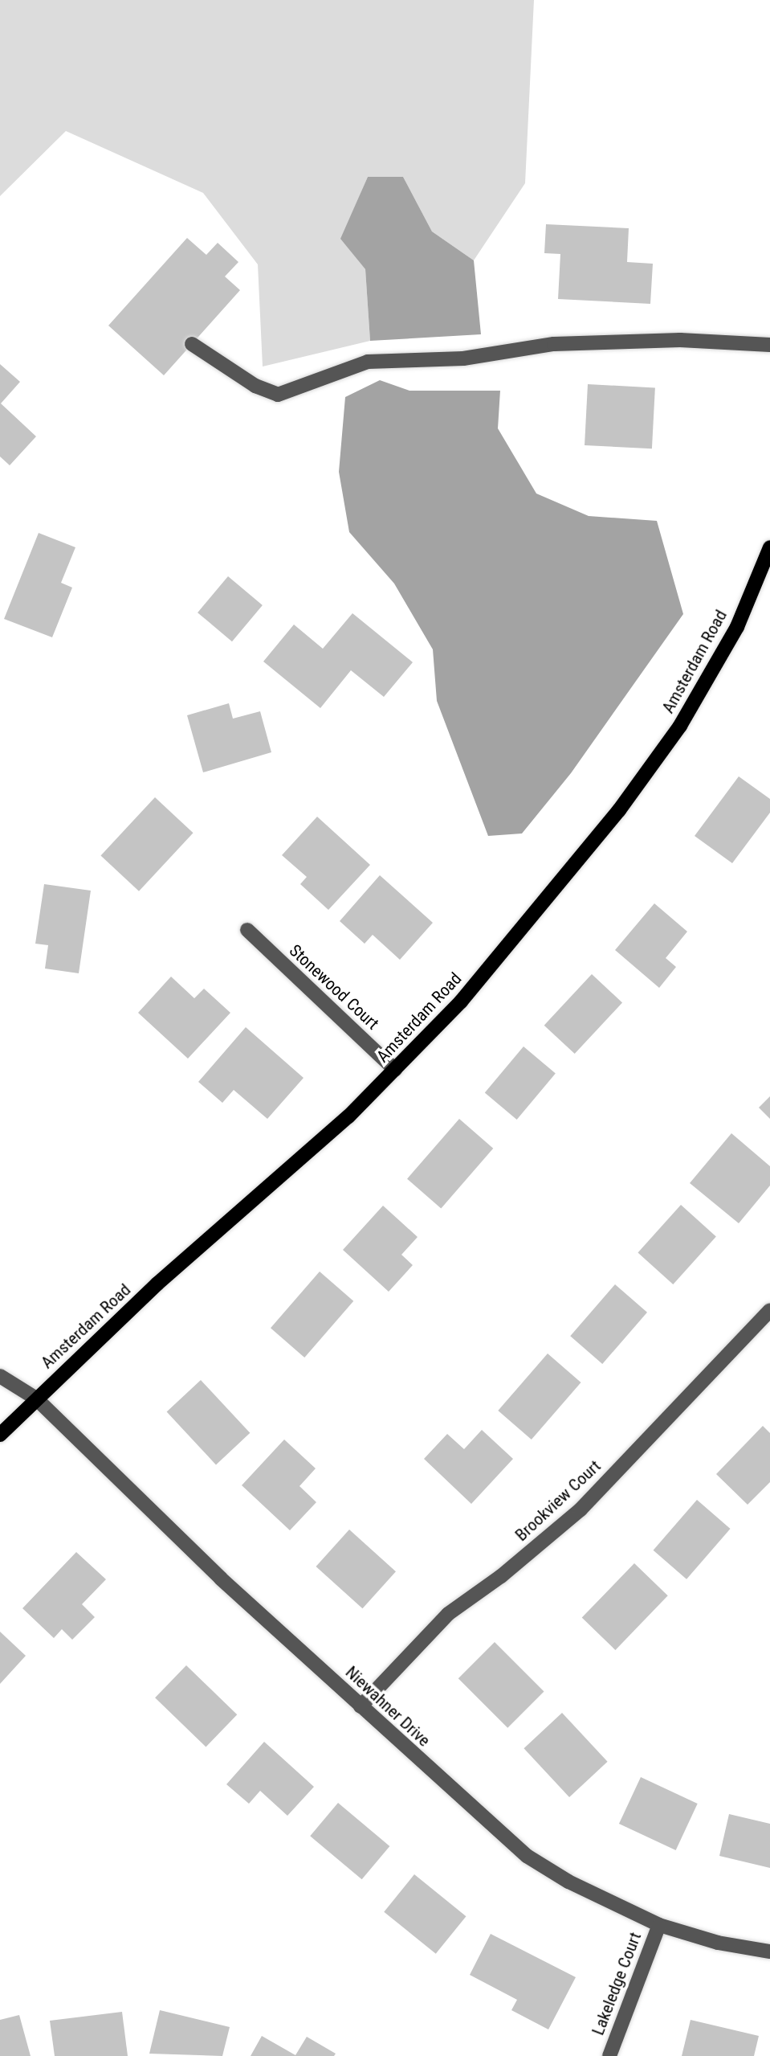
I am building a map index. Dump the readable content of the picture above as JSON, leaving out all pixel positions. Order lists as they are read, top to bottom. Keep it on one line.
{"streets":{"main road":["Amsterdam Road"],"street":["Stonewood Court","Brookview Court","Niewahner Drive","Lakeledge Court"]},"crossings":[["Amsterdam Road","Stonewood Court"],["Amsterdam Road","Niewahner Drive"],["Brookview Court","Niewahner Drive"],["Niewahner Drive","Lakeledge Court"]]}
